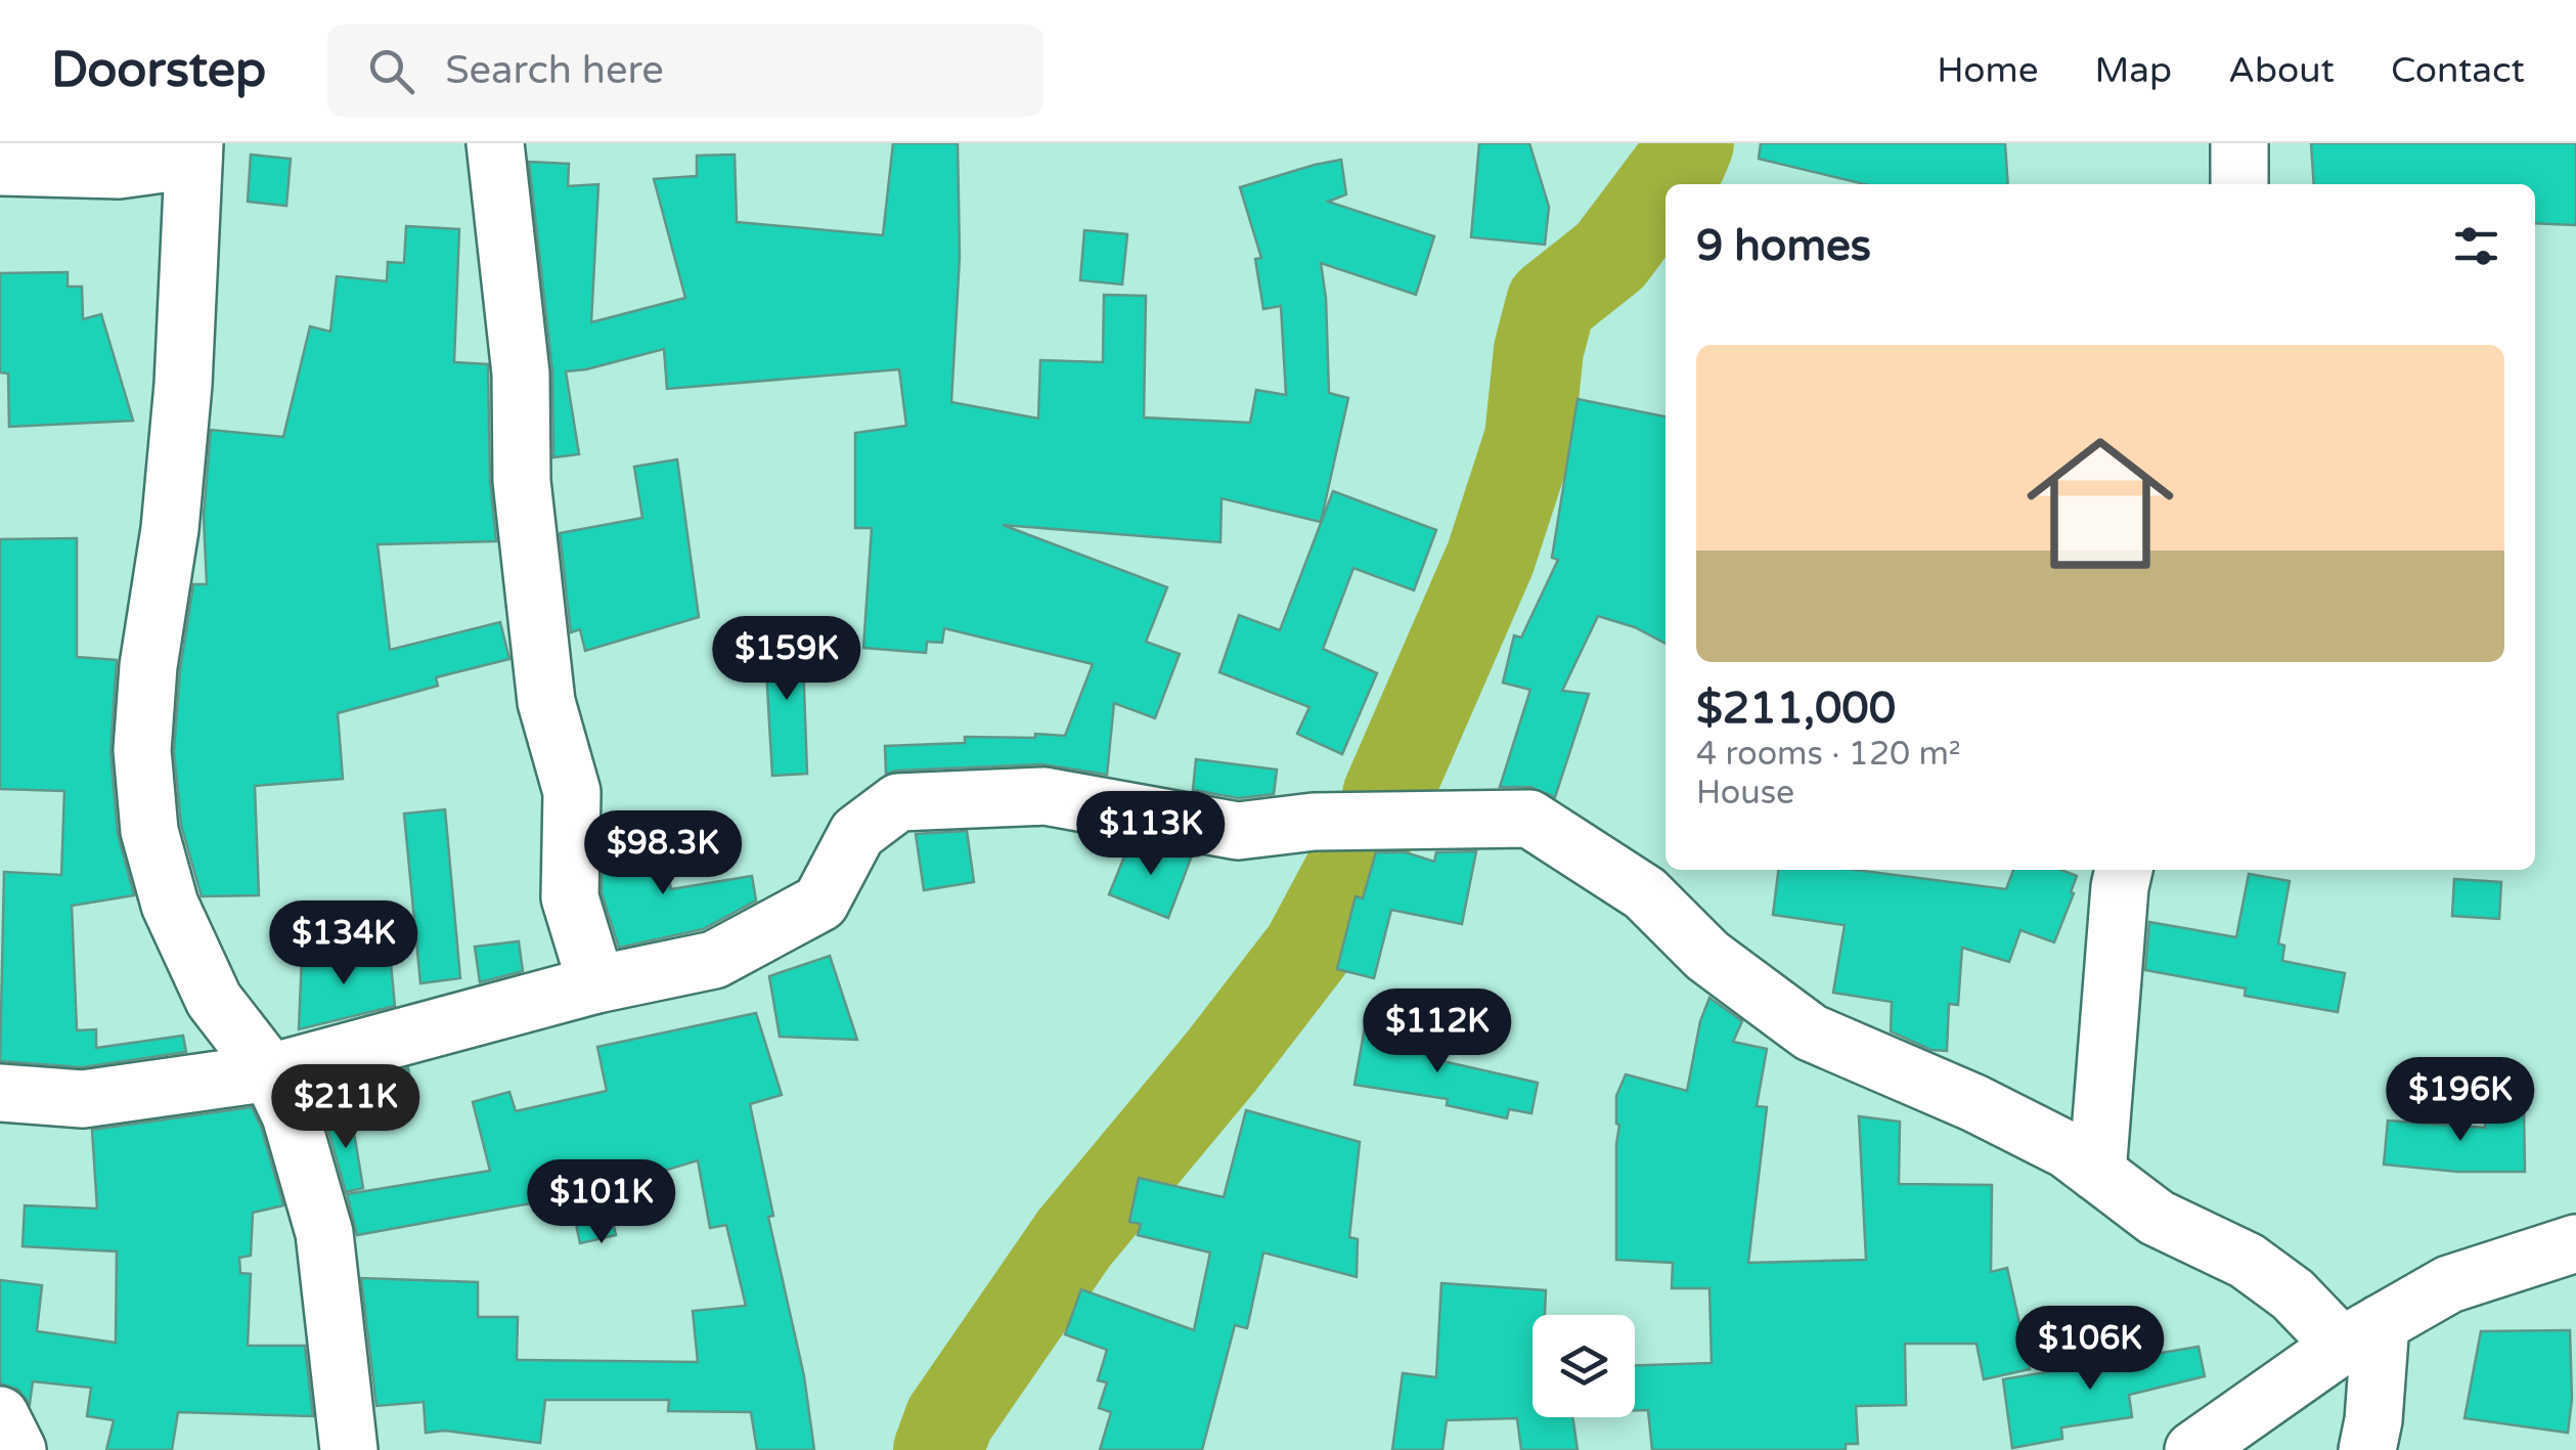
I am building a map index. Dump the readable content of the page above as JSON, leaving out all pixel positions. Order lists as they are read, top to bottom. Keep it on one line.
{"page":{"header":"Doorstep","search":"Search here","nav":["Home","Map","About","Contact"],"heading":"9 homes","list":[{"name":"$211,000","note":"4 rooms · 120 m² · House"}],"price":["$159K","$113K","$98.3K","$134K","$112K","$196K","$211K","$101K","$106K"]}}
